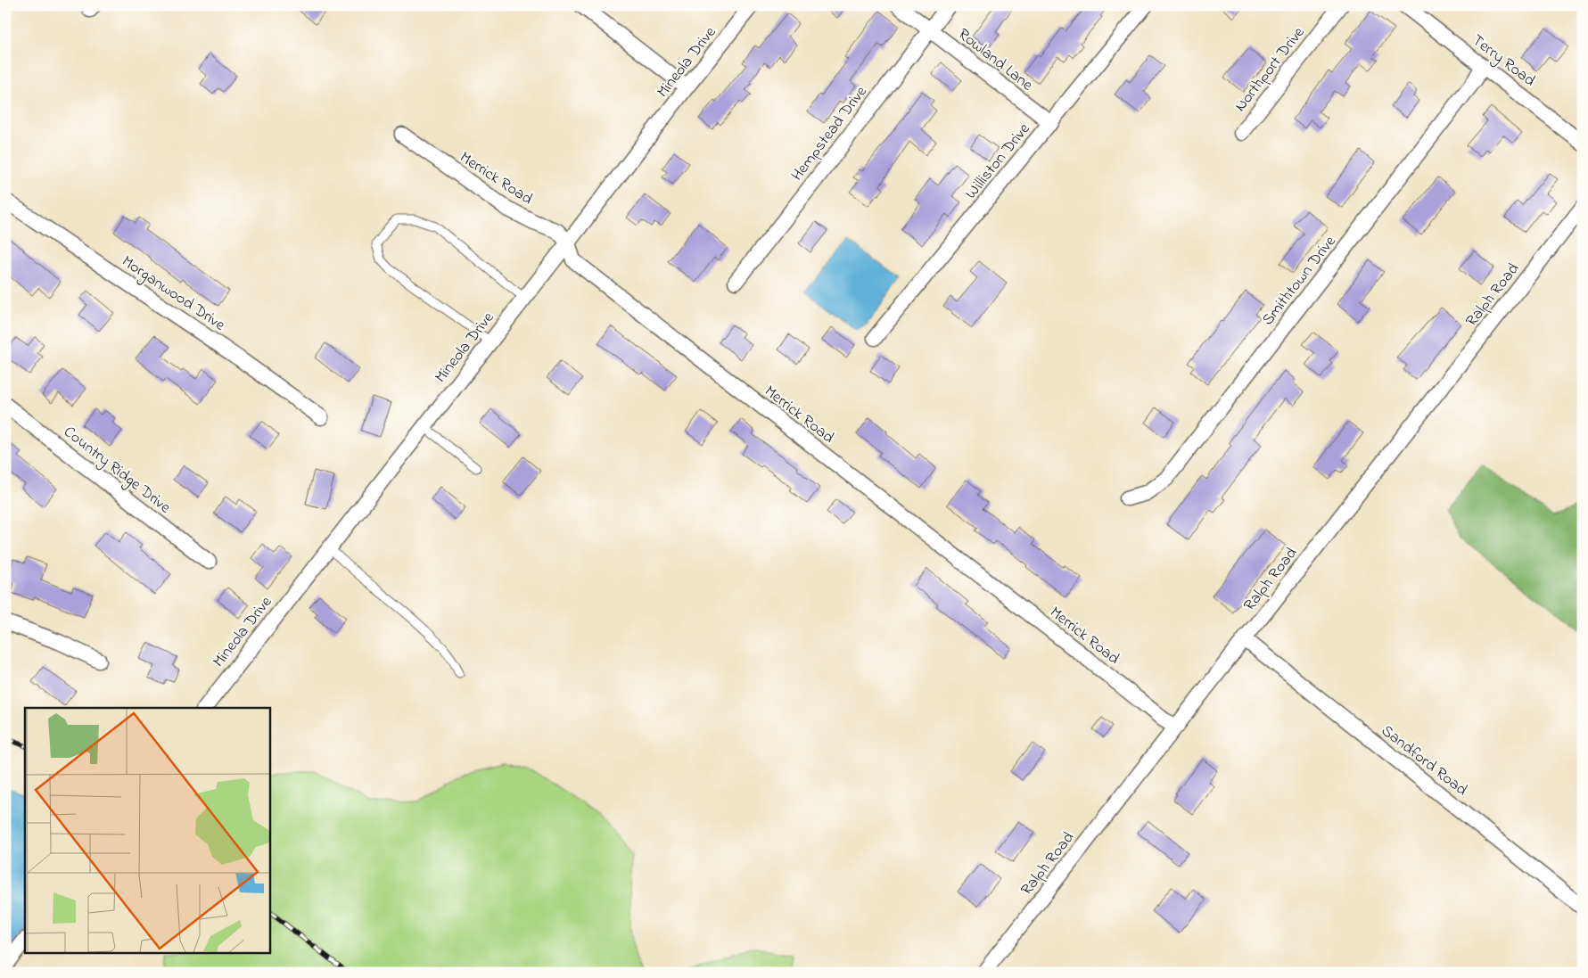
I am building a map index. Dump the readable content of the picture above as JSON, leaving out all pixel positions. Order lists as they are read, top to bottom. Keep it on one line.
{"streets":{"street":["Rowland Lane","Terry Road","Mineola Drive","Northport Drive","Hempstead Drive","Williston Drive","Merrick Road","Smithtown Drive","Morganwood Drive","Ralph Road","Country Ridge Drive","Sandford Road"]},"crossings":[["Rowland Lane","Hempstead Drive"],["Rowland Lane","Williston Drive"],["Terry Road","Smithtown Drive"],["Mineola Drive","Merrick Road"],["Merrick Road","Ralph Road"],["Ralph Road","Sandford Road"]]}
